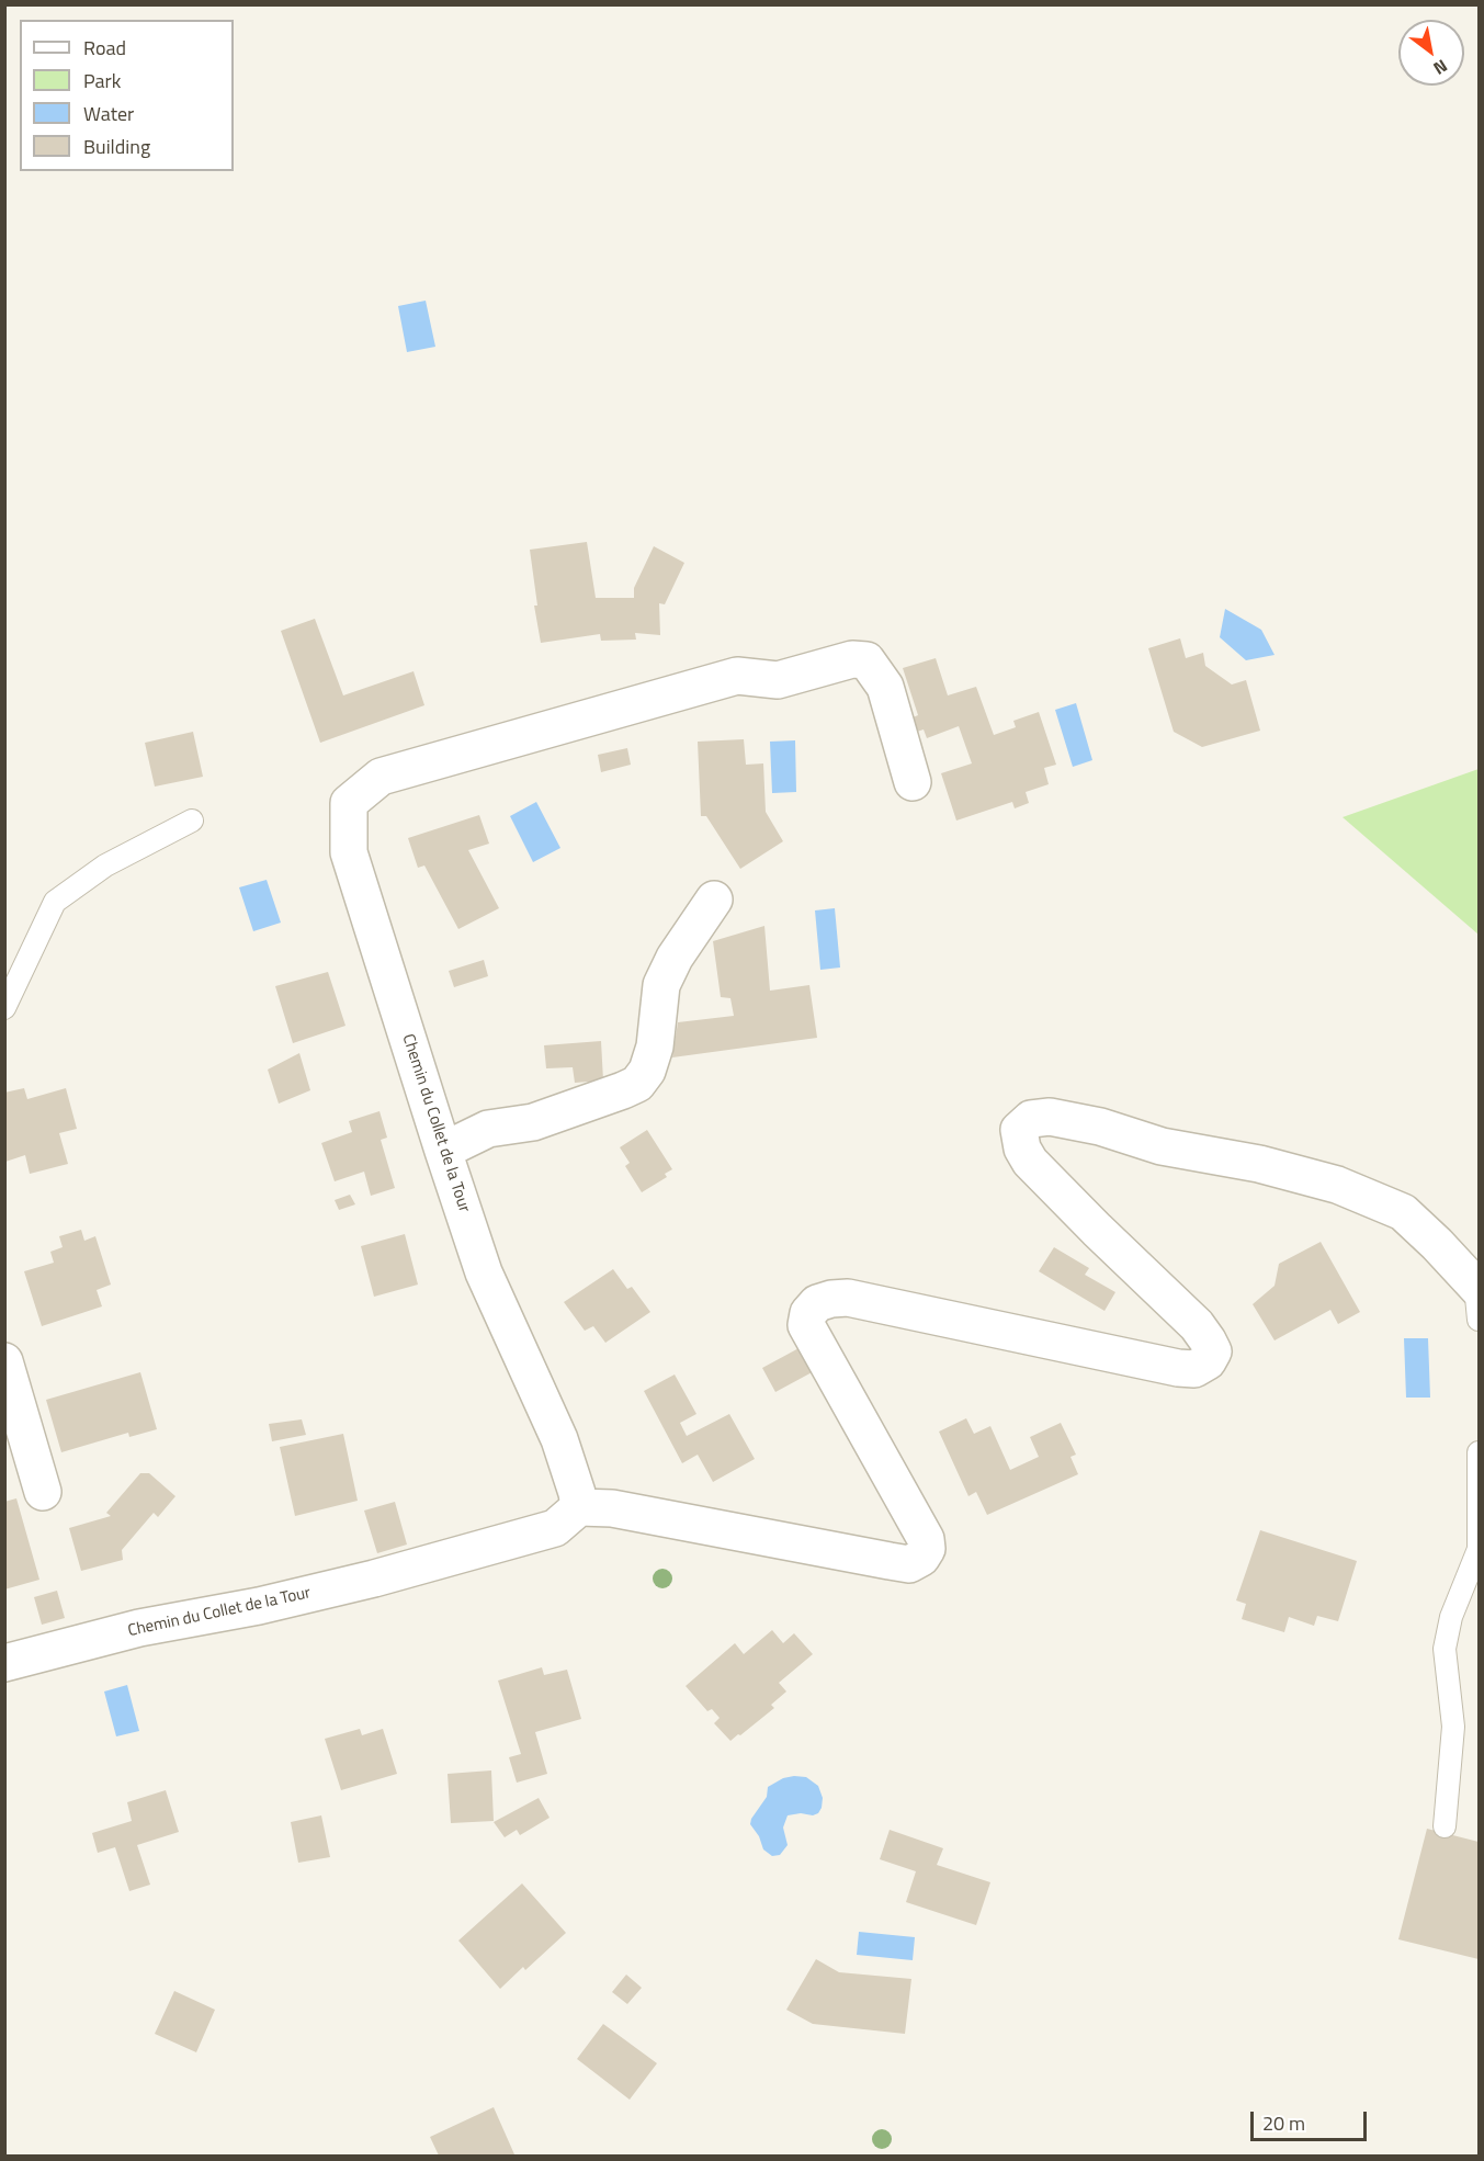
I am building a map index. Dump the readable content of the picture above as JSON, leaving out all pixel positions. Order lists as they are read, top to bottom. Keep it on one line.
{"streets":{"street":["Chemin du Collet de la Tour"]},"legend":["Road","Park","Water","Building"],"scale_bar":"20 m","north":"bottom right"}
